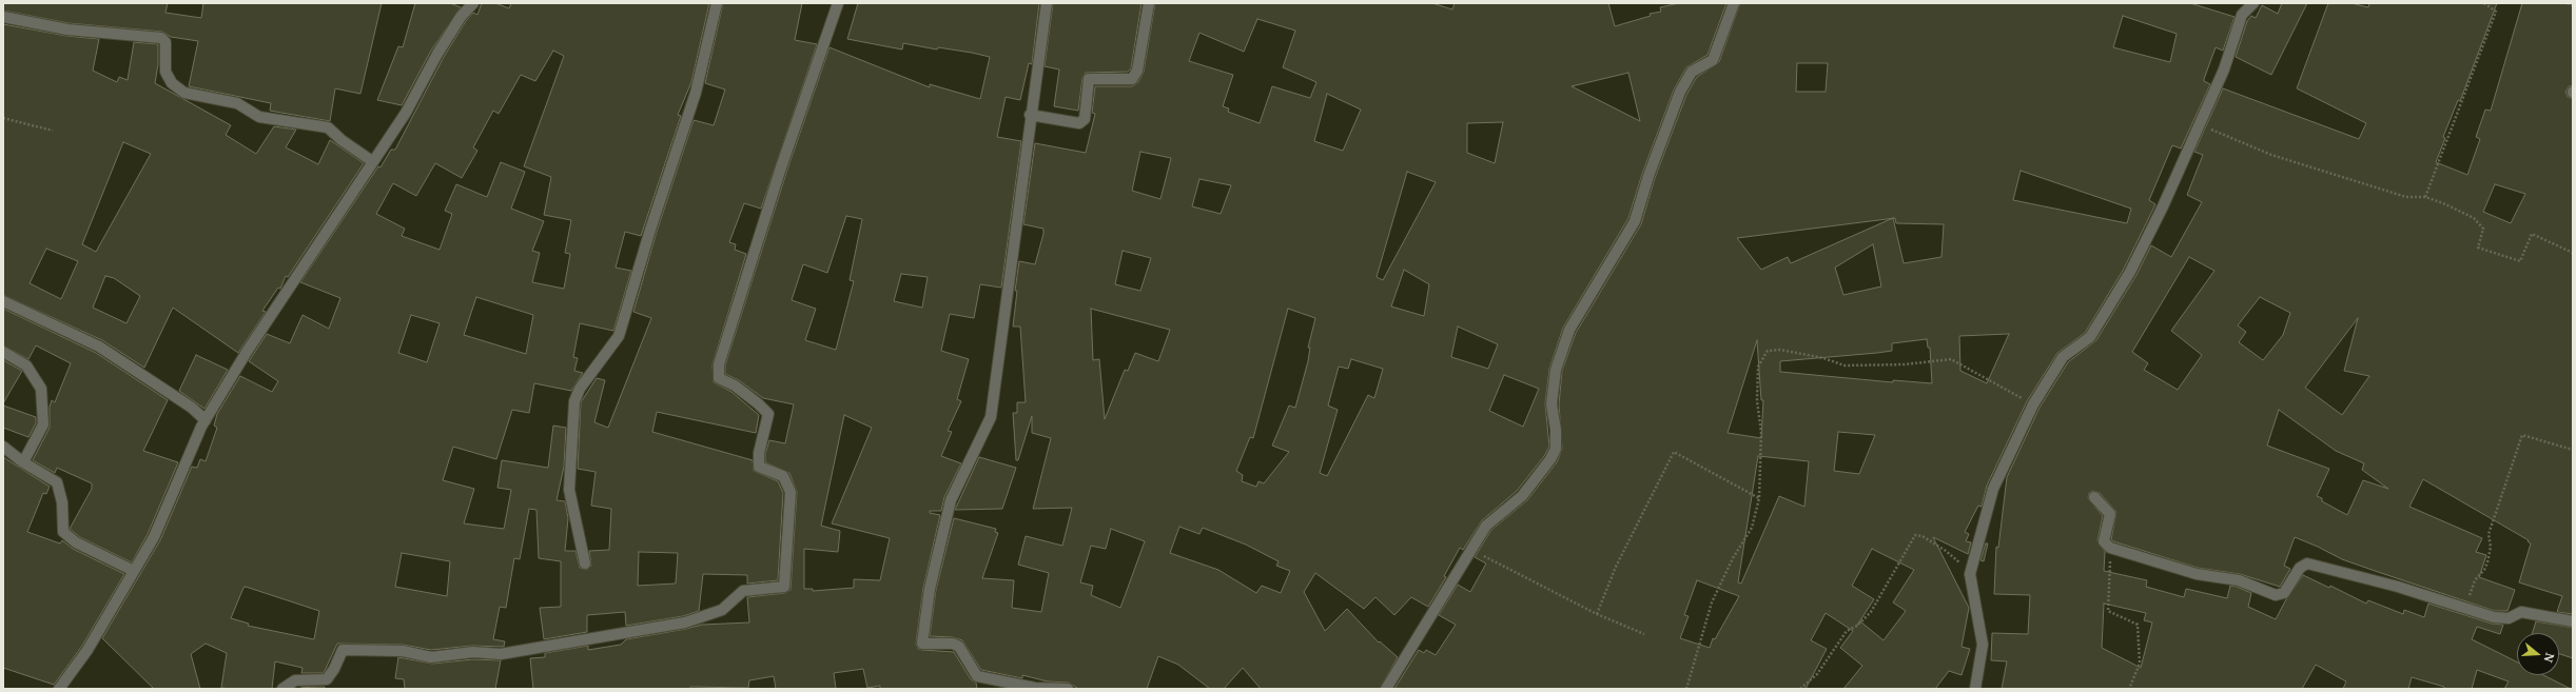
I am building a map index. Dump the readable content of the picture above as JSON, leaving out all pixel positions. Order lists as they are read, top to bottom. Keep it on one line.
{"north":"right"}
